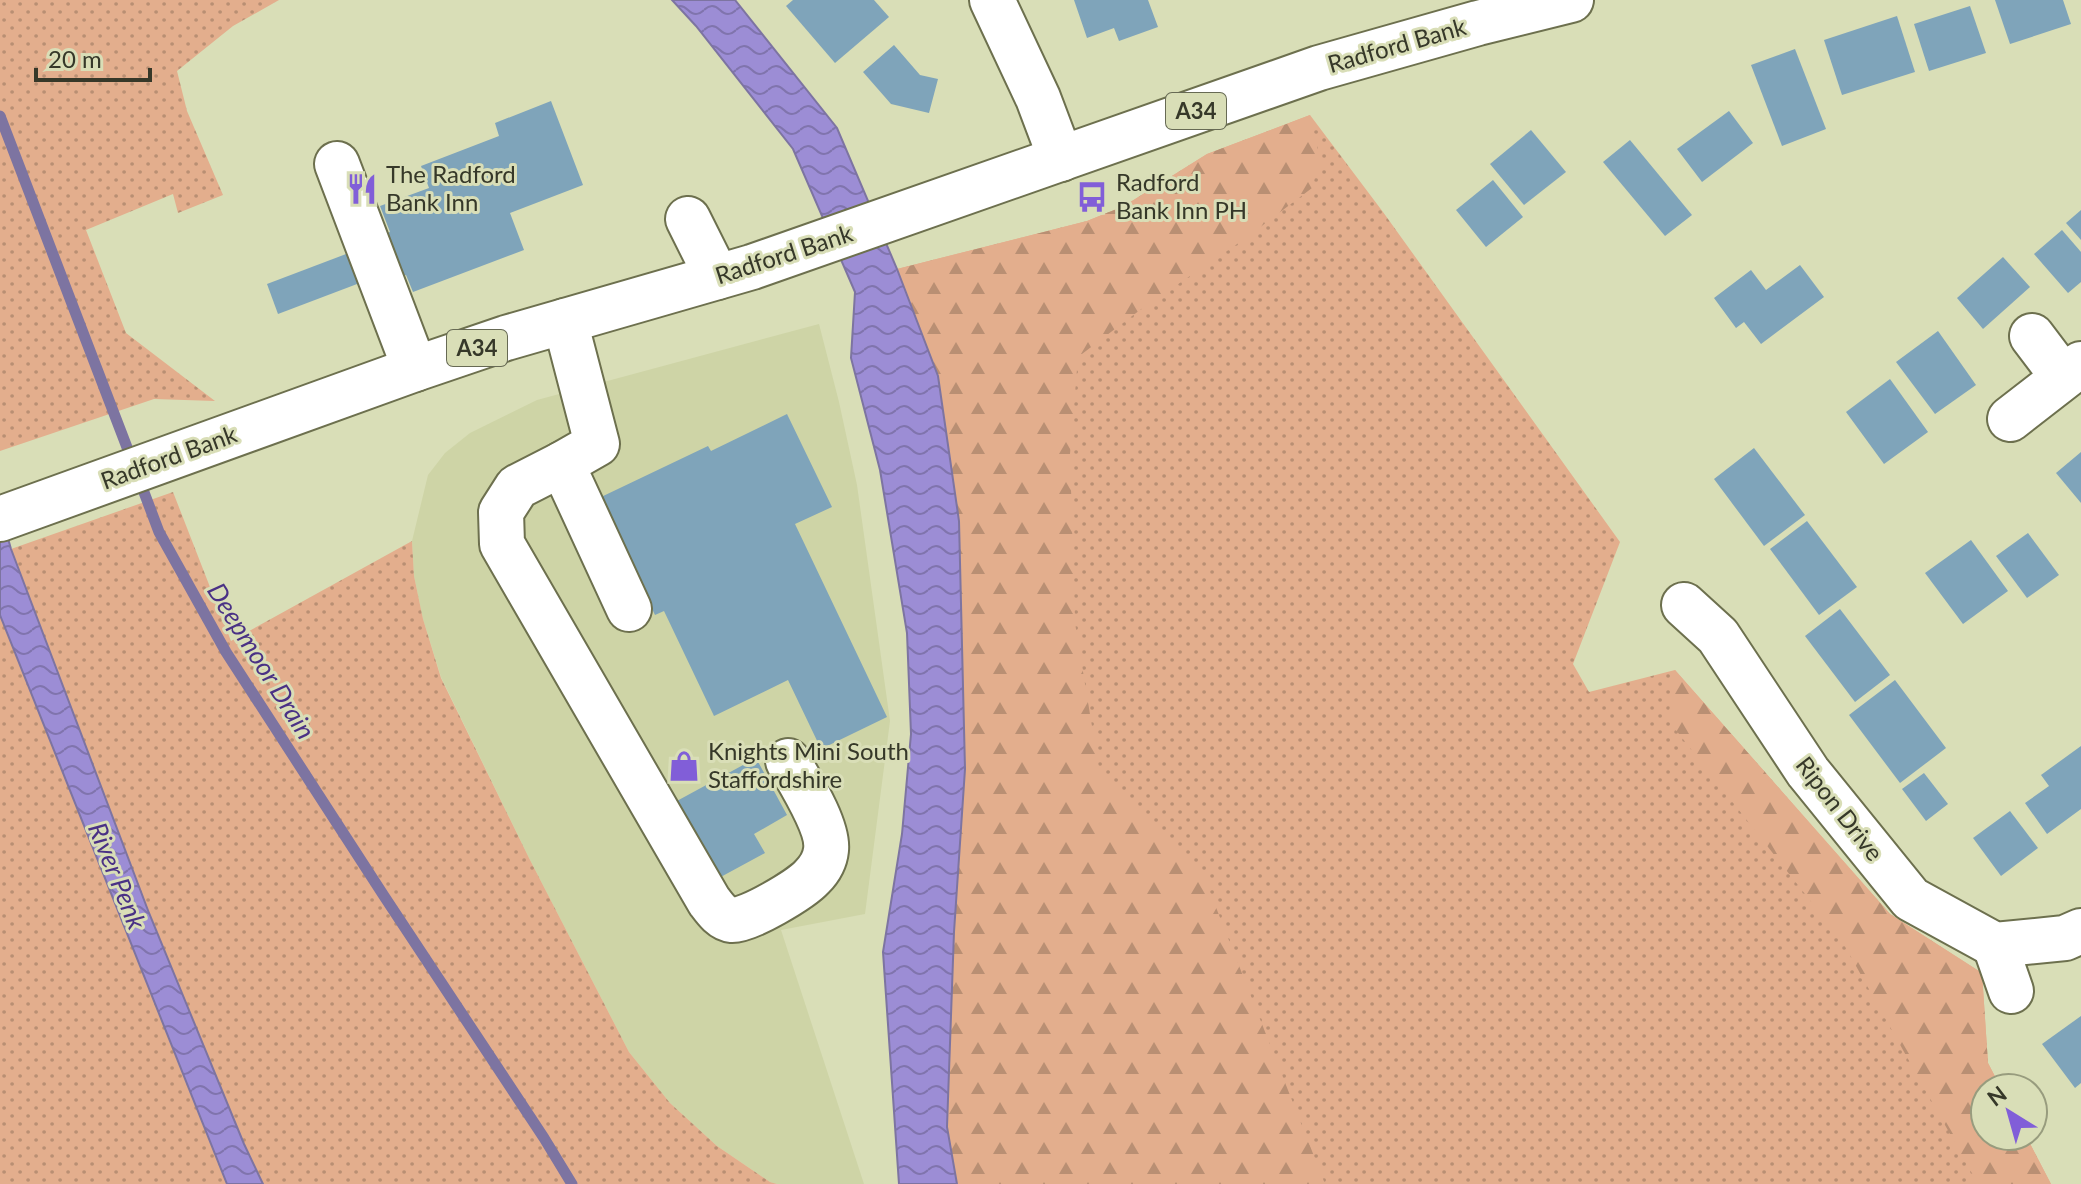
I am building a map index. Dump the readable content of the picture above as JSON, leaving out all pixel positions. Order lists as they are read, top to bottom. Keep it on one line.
{"streets":{"main road":["Radford Bank","A34","Ripon Drive"]},"water":["Deepmoor Drain","River Penk"],"places":{"restaurant":["The Radford Bank Inn"],"bus stop":["Radford Bank Inn PH"],"shop":["Knights Mini South Staffordshire"]},"scale_bar":"20 m","north":"top left"}
